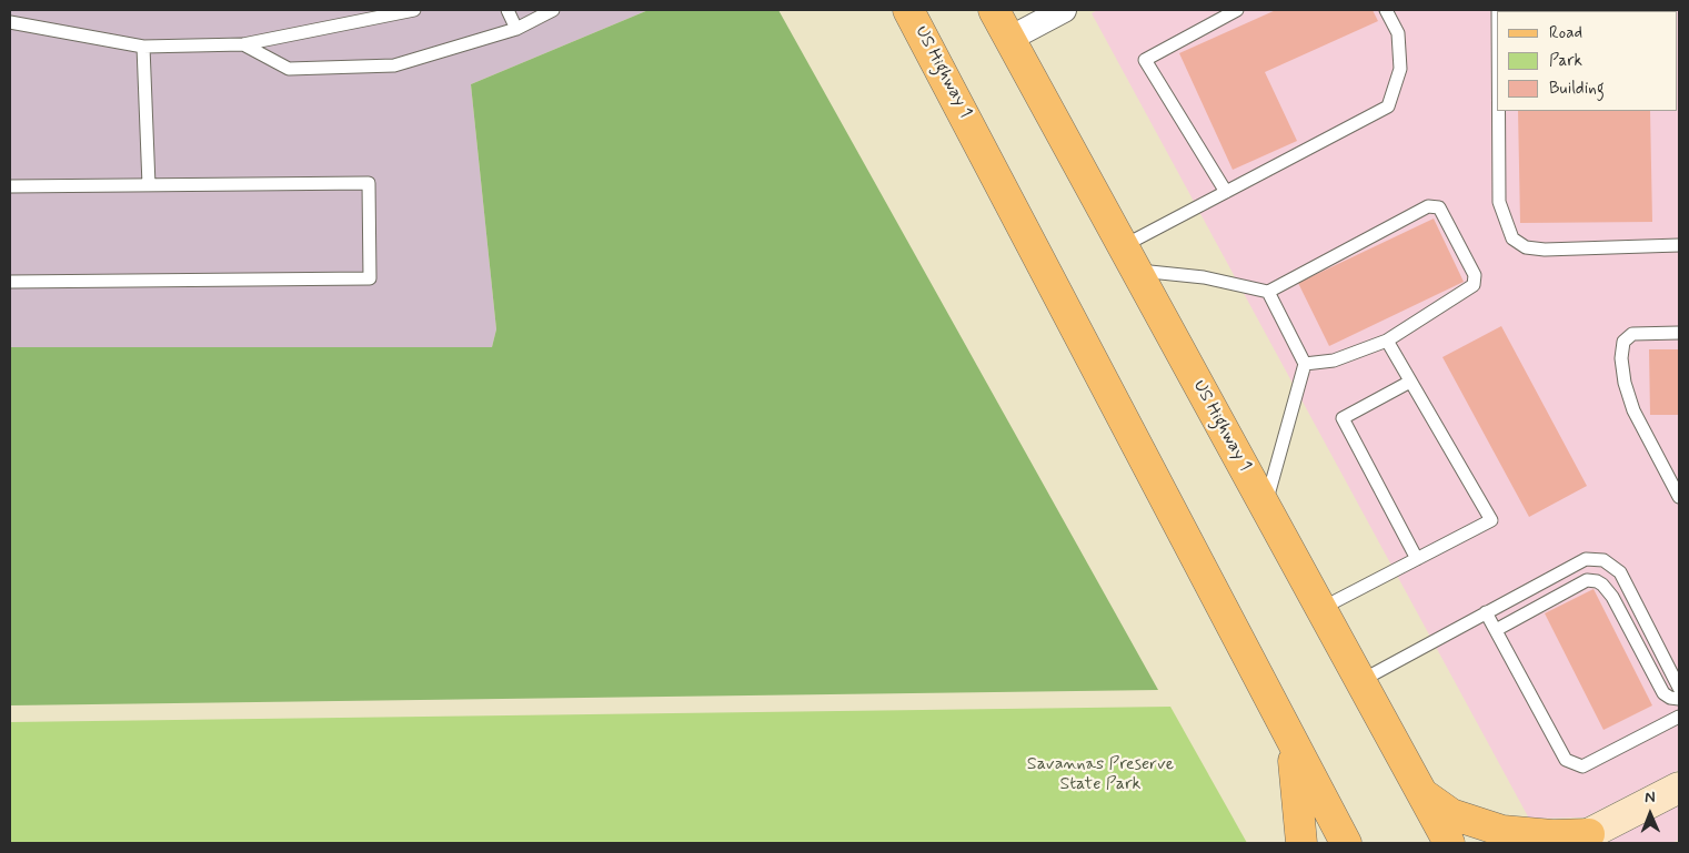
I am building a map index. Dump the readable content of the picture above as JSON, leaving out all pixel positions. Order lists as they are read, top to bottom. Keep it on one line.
{"streets":{"main road":["US Highway 1"]},"parks":["Savannas Preserve State Park"],"legend":["Road","Park","Building"],"north":"top"}
